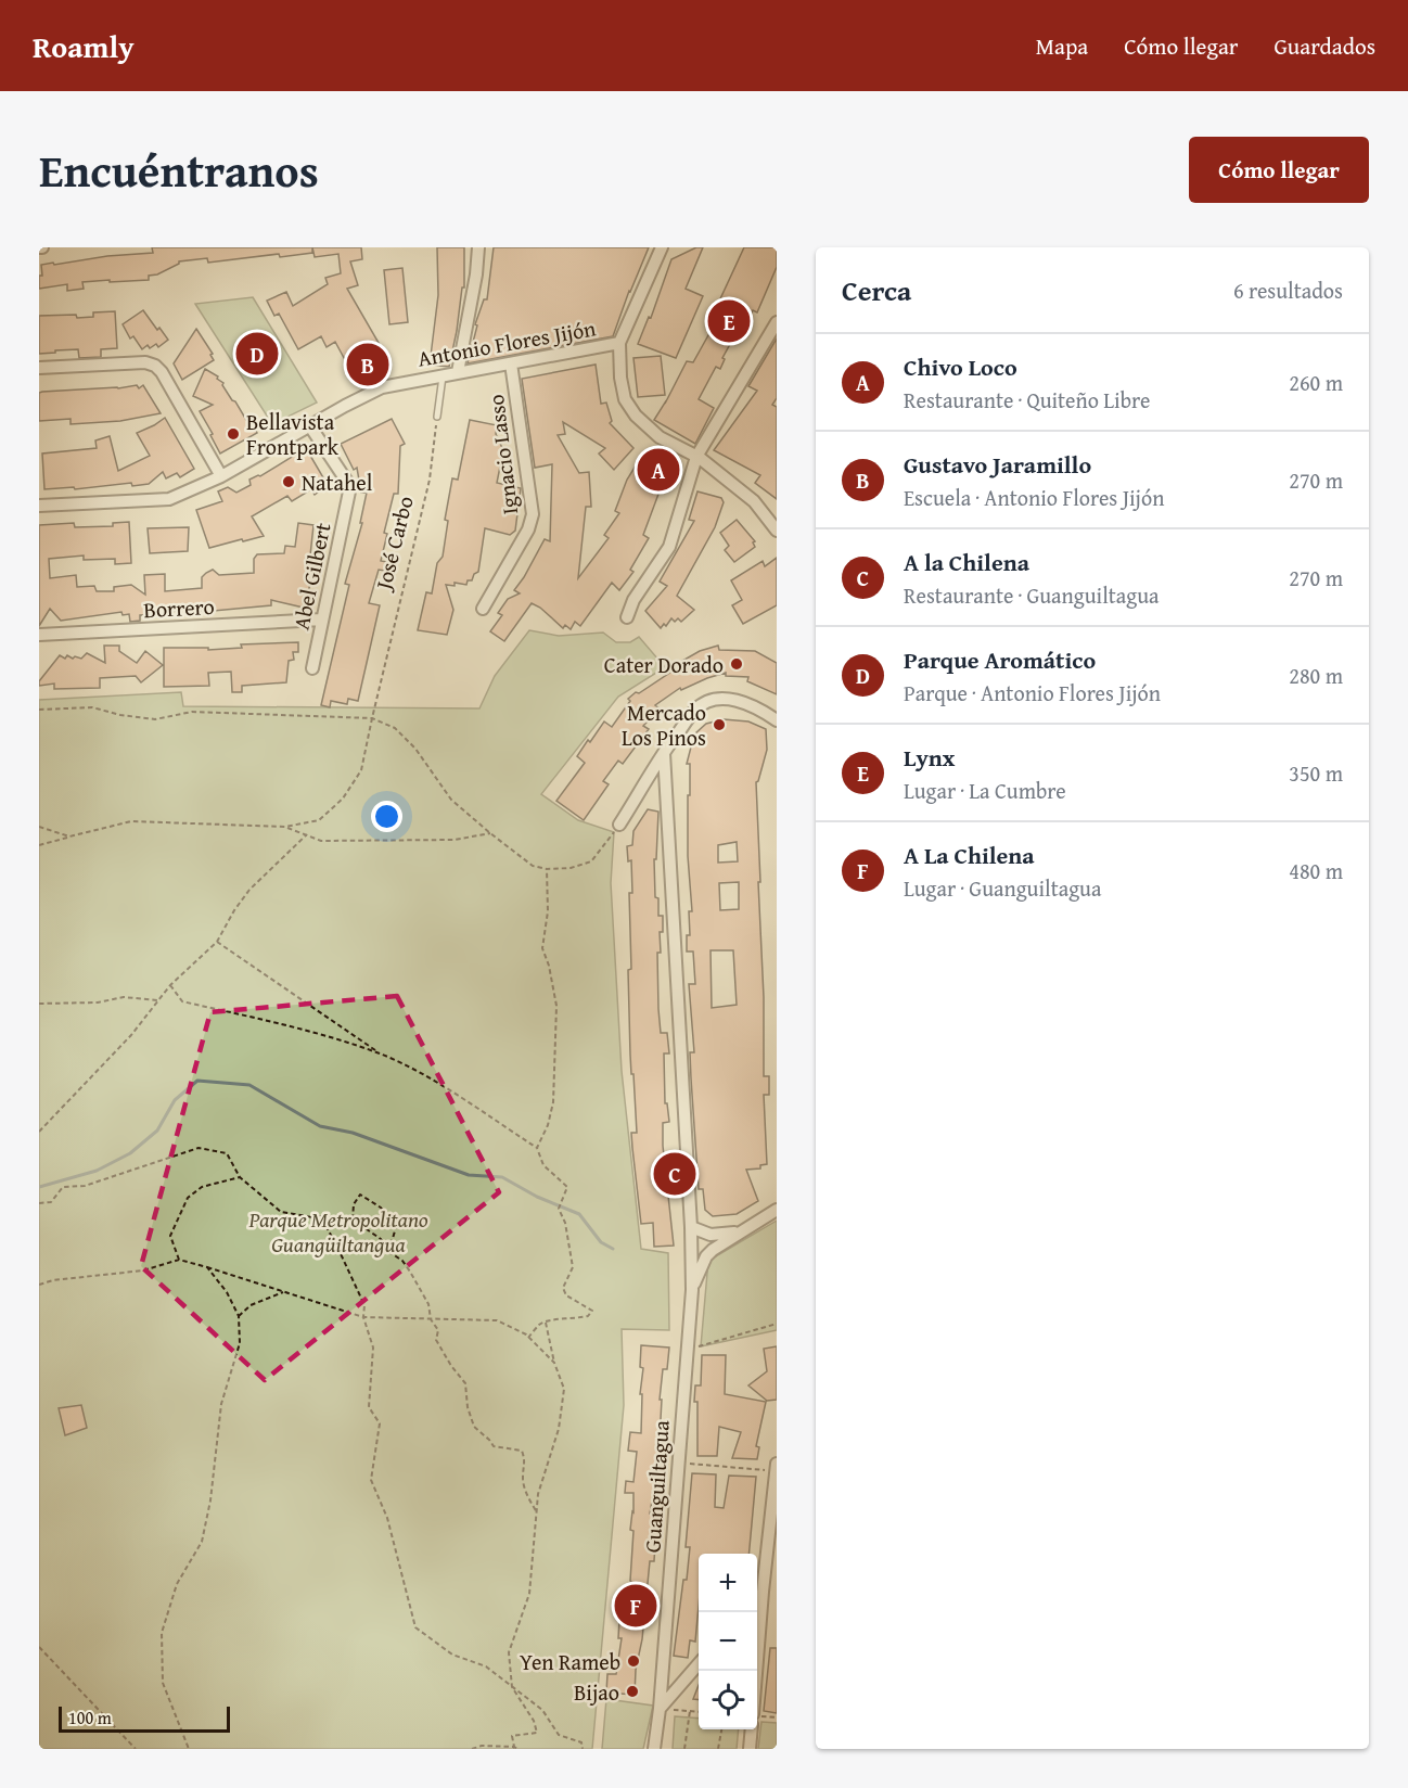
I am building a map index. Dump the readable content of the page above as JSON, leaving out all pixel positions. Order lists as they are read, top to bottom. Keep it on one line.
{"streets":{"street":["Antonio Flores Jijón","Ignacio Lasso","Abel Gilbert","Borrero","Guanguiltagua"],"path":["José Carbo"]},"crossings":[["Antonio Flores Jijón","Ignacio Lasso"],["Antonio Flores Jijón","Abel Gilbert"],["Abel Gilbert","Borrero"]],"parks":["Parque Metropolitano Guangüiltangua"],"places":["Bellavista Frontpark","Natahel","Cater Dorado","Mercado Los Pinos","Yen Rameb","Bijao"],"scale_bar":"100 m","page":{"header":"Roamly","nav":["Mapa","Cómo llegar","Guardados"],"title":"Encuéntranos","buttons":"Cómo llegar","heading":["Cerca","6 resultados"],"pins":["E","D","B","A","C","F"],"list":[{"mark":"A","name":"Chivo Loco","note":"Restaurante · Quiteño Libre","value":"260 m"},{"mark":"B","name":"Gustavo Jaramillo","note":"Escuela · Antonio Flores Jijón","value":"270 m"},{"mark":"C","name":"A la Chilena","note":"Restaurante · Guanguiltagua","value":"270 m"},{"mark":"D","name":"Parque Aromático","note":"Parque · Antonio Flores Jijón","value":"280 m"},{"mark":"E","name":"Lynx","note":"Lugar · La Cumbre","value":"350 m"},{"mark":"F","name":"A La Chilena","note":"Lugar · Guanguiltagua","value":"480 m"}],"map_buttons":["+","−"],"scale":"100 m"}}
